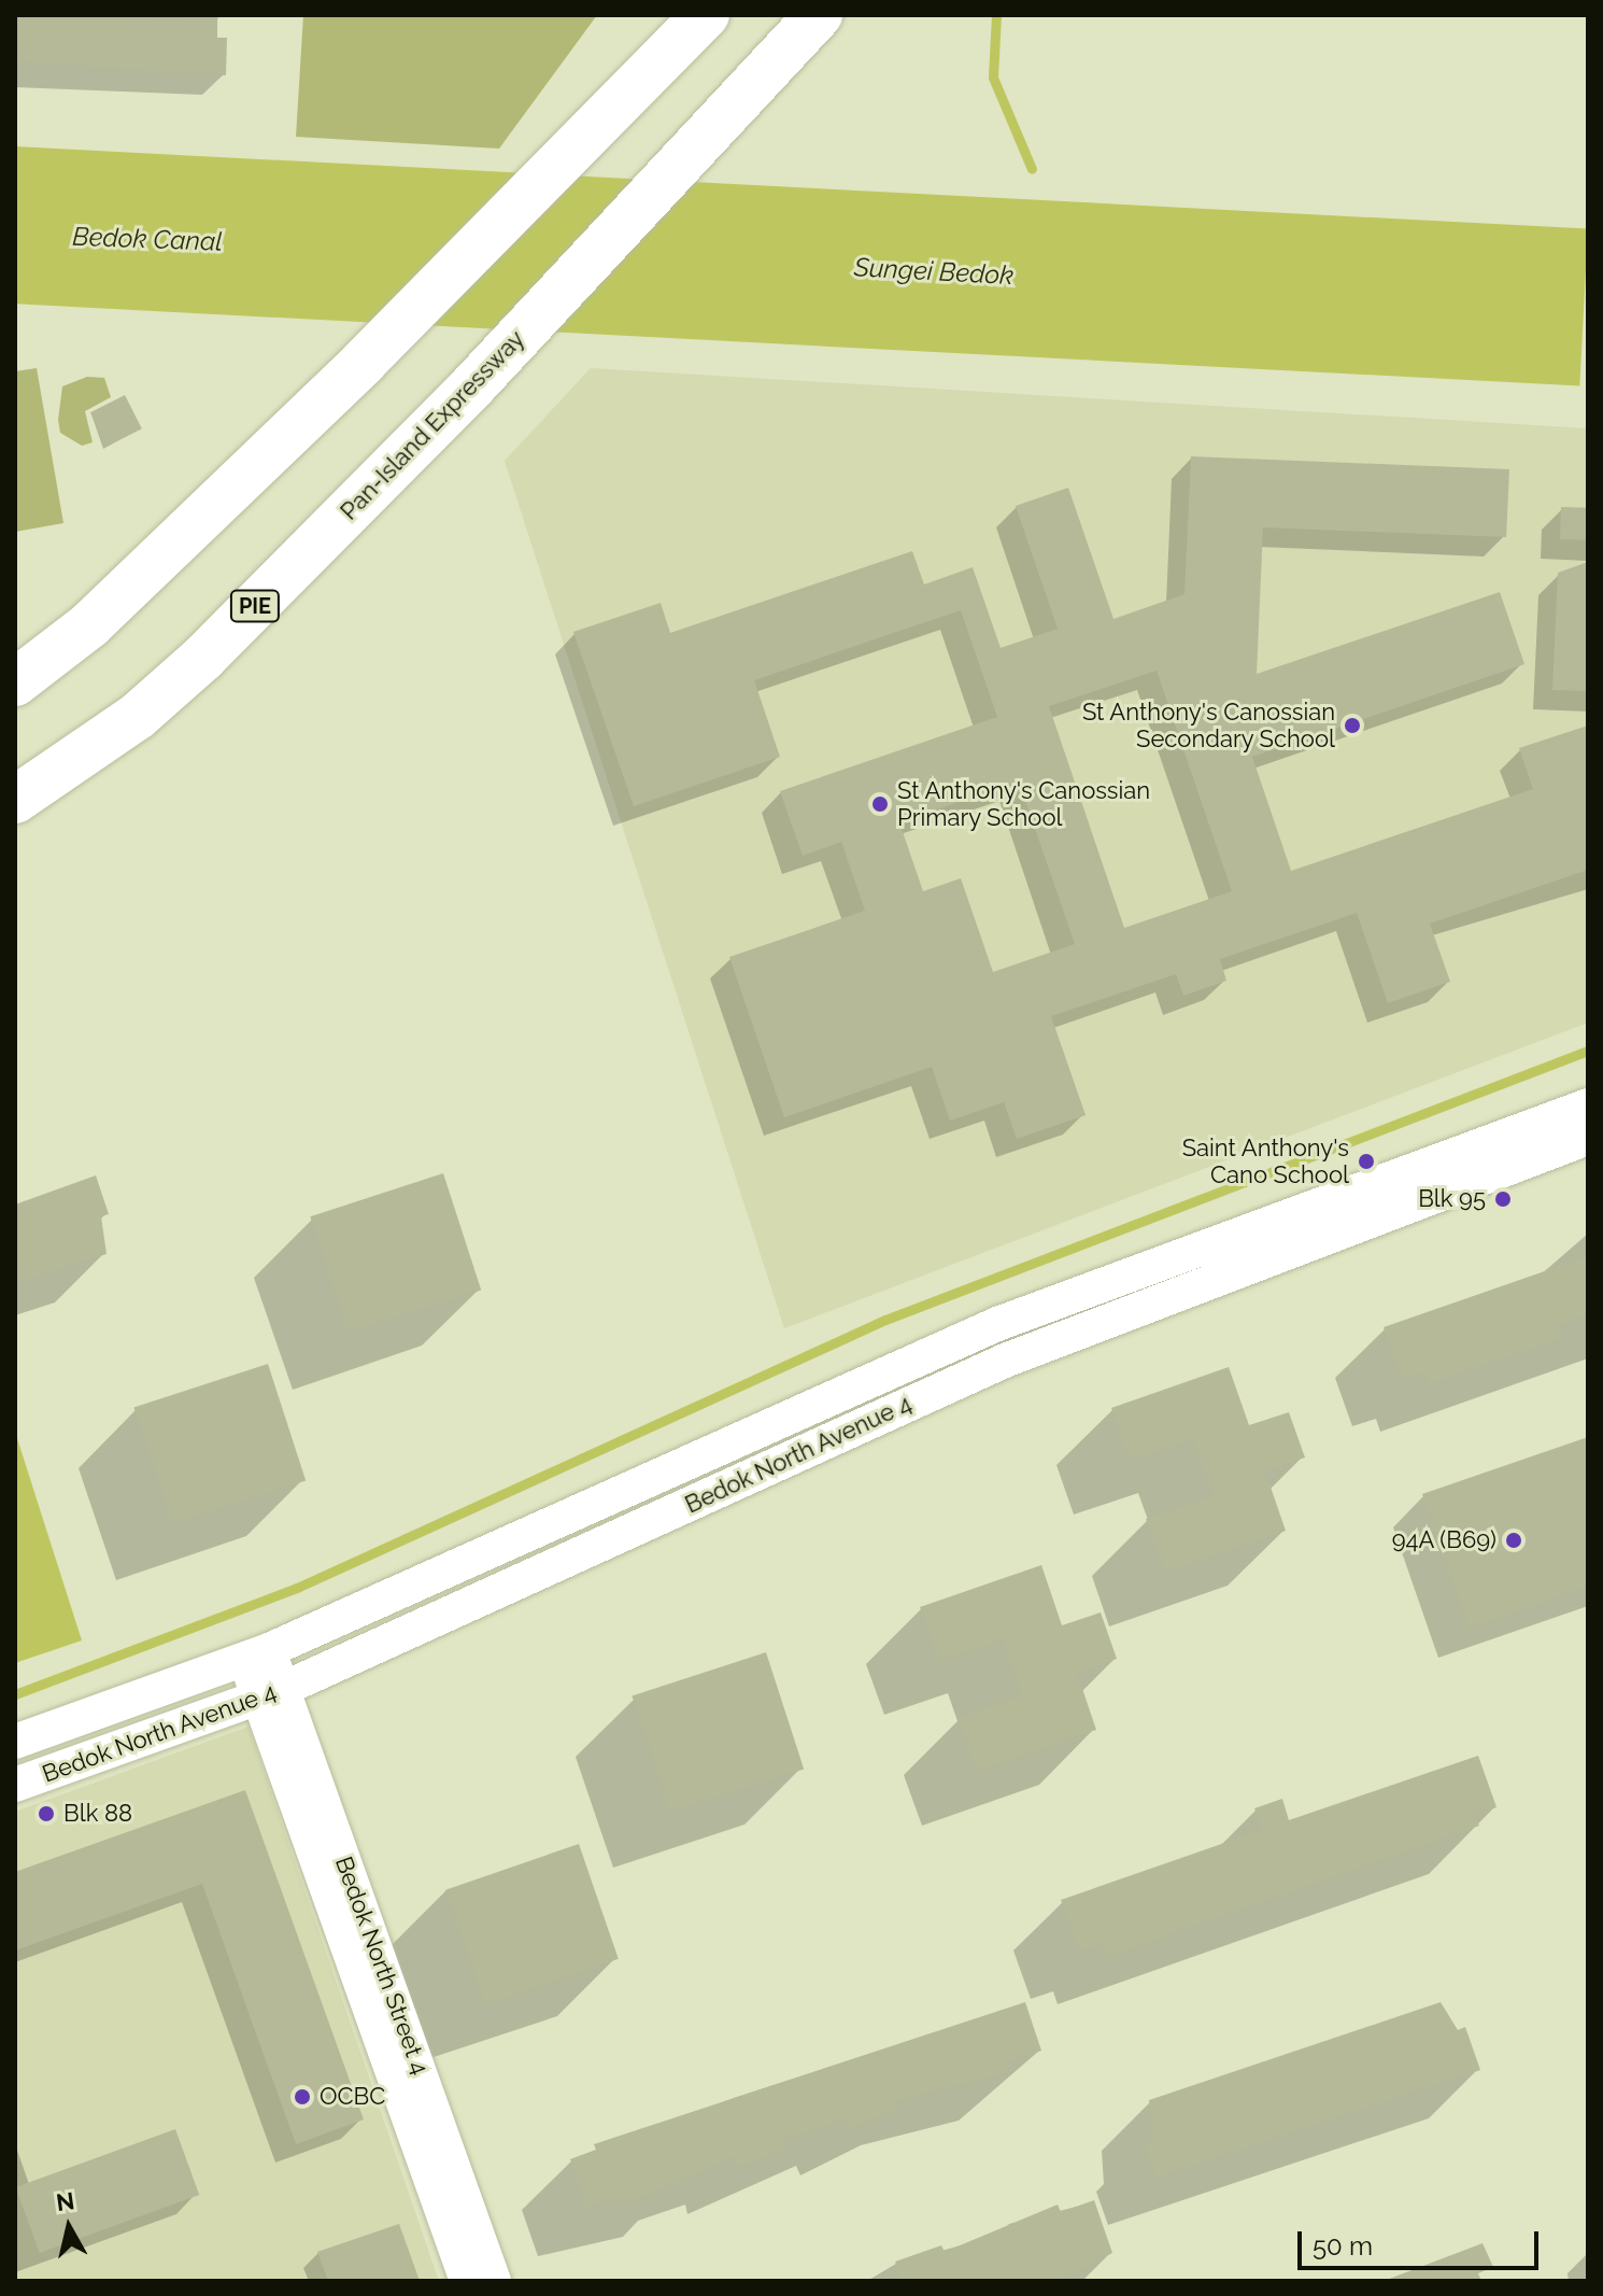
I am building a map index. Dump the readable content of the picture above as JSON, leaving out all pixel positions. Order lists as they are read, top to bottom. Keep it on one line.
{"streets":{"highway":["Pan-Island Expressway","PIE"],"street":["Bedok North Avenue 4","Bedok North Street 4"]},"crossings":[["Bedok North Avenue 4","Bedok North Street 4"]],"water":["Bedok Canal","Sungei Bedok"],"places":["St Anthony's Canossian Secondary School","St Anthony's Canossian Primary School","Saint Anthony's Cano School","Blk 95","94A (B69)","Blk 88","OCBC"],"scale_bar":"50 m","north":"top"}
